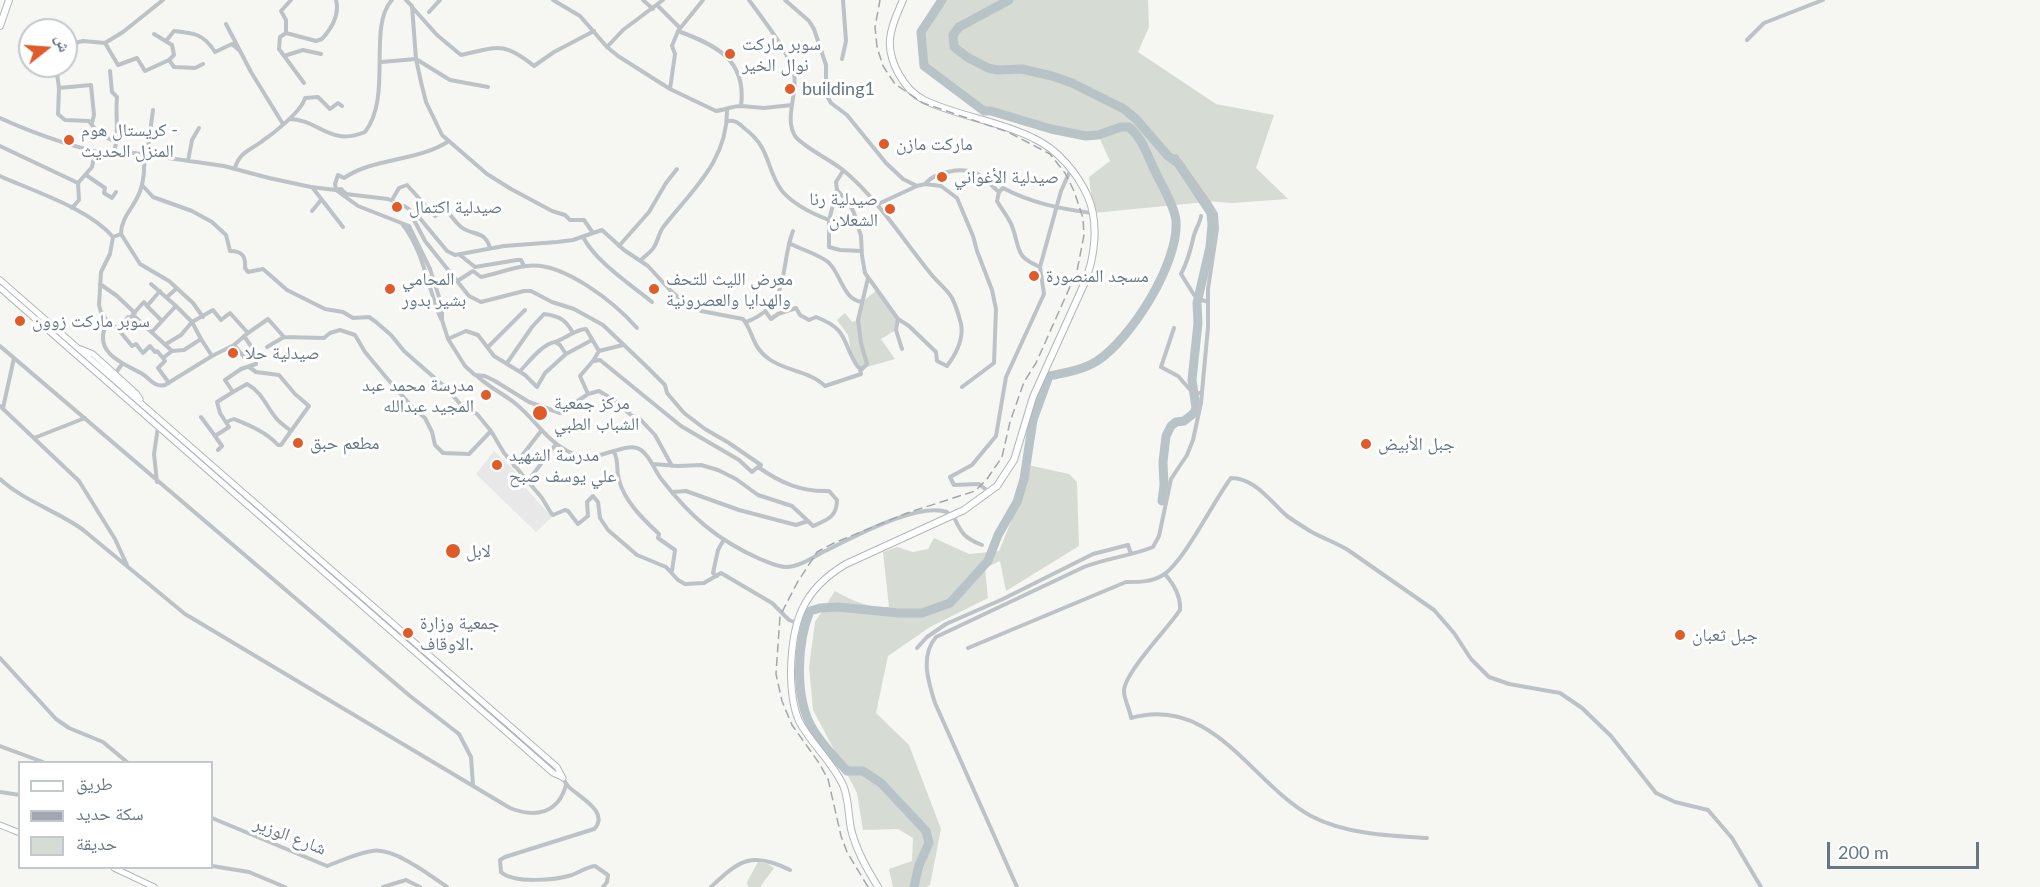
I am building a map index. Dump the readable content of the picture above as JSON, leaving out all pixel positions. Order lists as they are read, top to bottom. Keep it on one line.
{"streets":{"street":["شارع الوزير"]},"places":["سوبر ماركت نوال الخير","building1","كريستال هوم - المنزل الحديث","ماركت مازن","صيدلية الأغواني","صيدلية اكتمال","صيدلية رنا الشعلان","مسجد المنصورة","المحامي بشير بدور","معرض الليث للتحف والهدايا والعصرونية","سوبر ماركت زوون","صيدلية حلا","مدرسة محمد عبد المجيد عبدالله","مركز جمعية الشباب الطبي","مطعم حبق","جبل الأبيض","مدرسة الشهيد علي يوسف صبح","لابل","جمعية وزارة الاوقاف.","جبل ثعبان"],"legend":["طريق","سكة حديد","حديقة"],"scale_bar":"200 m","north":"right"}
